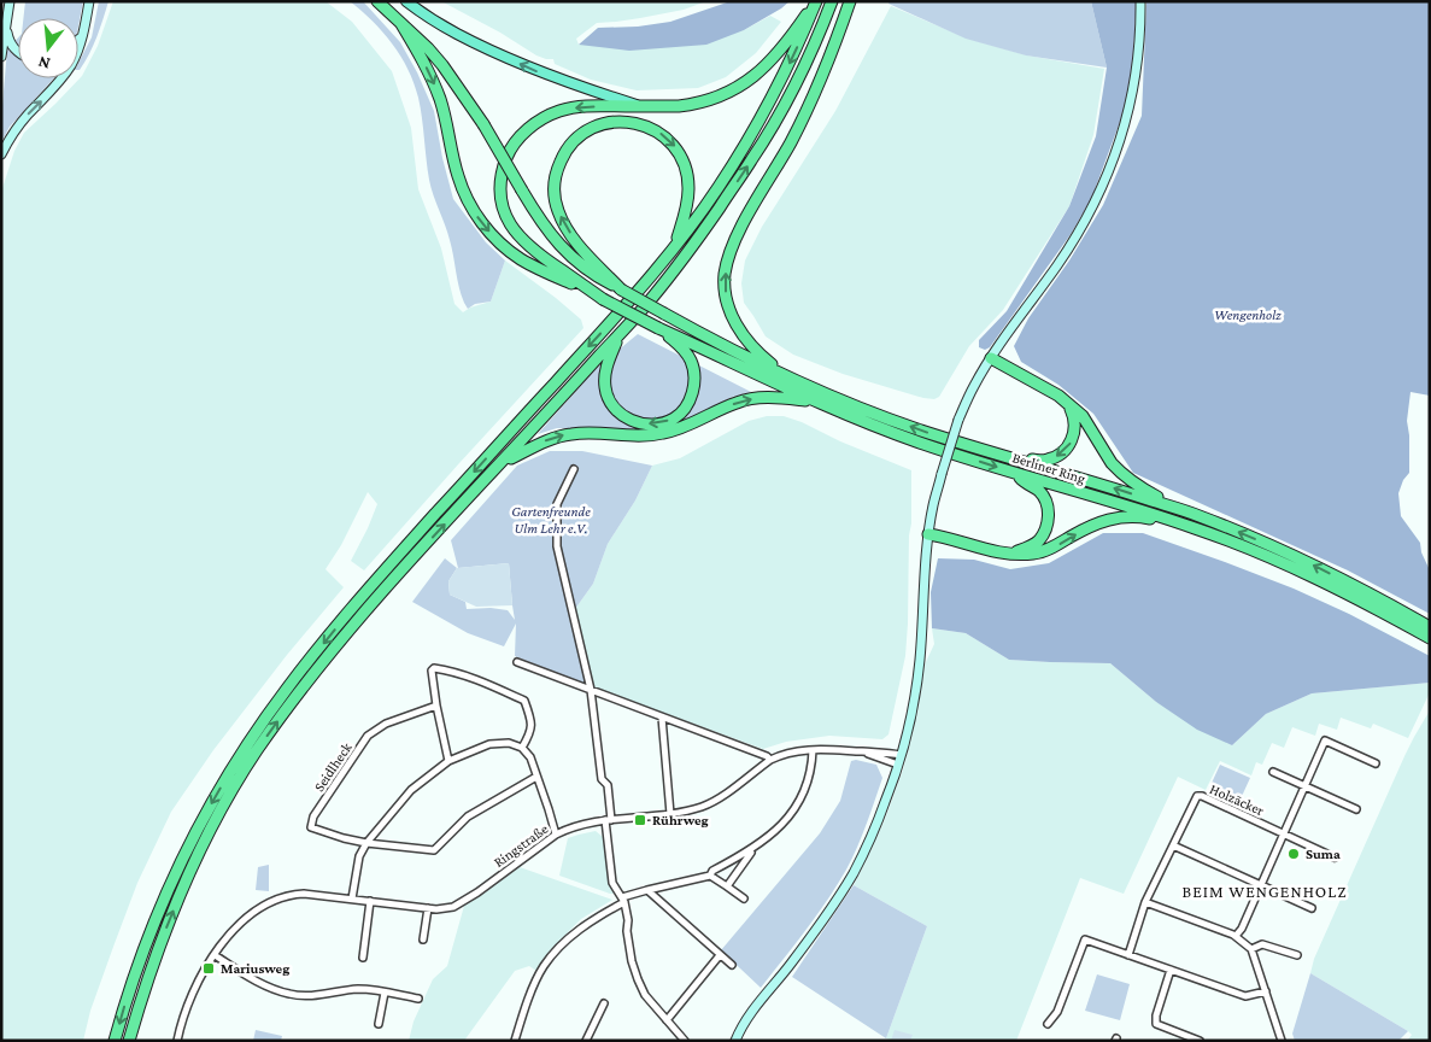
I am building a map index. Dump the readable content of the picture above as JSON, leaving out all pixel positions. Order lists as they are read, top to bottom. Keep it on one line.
{"streets":{"highway":["Berliner Ring"],"street":["Seidlheck","Holzäcker","Ringstraße"]},"districts":["BEIM WENGENHOLZ"],"parks":["Wengenholz","Gartenfreunde Ulm Lehr e.V."],"places":{"transit":["Rührweg","Mariusweg"],"other":["Suma"]},"north":"bottom"}
